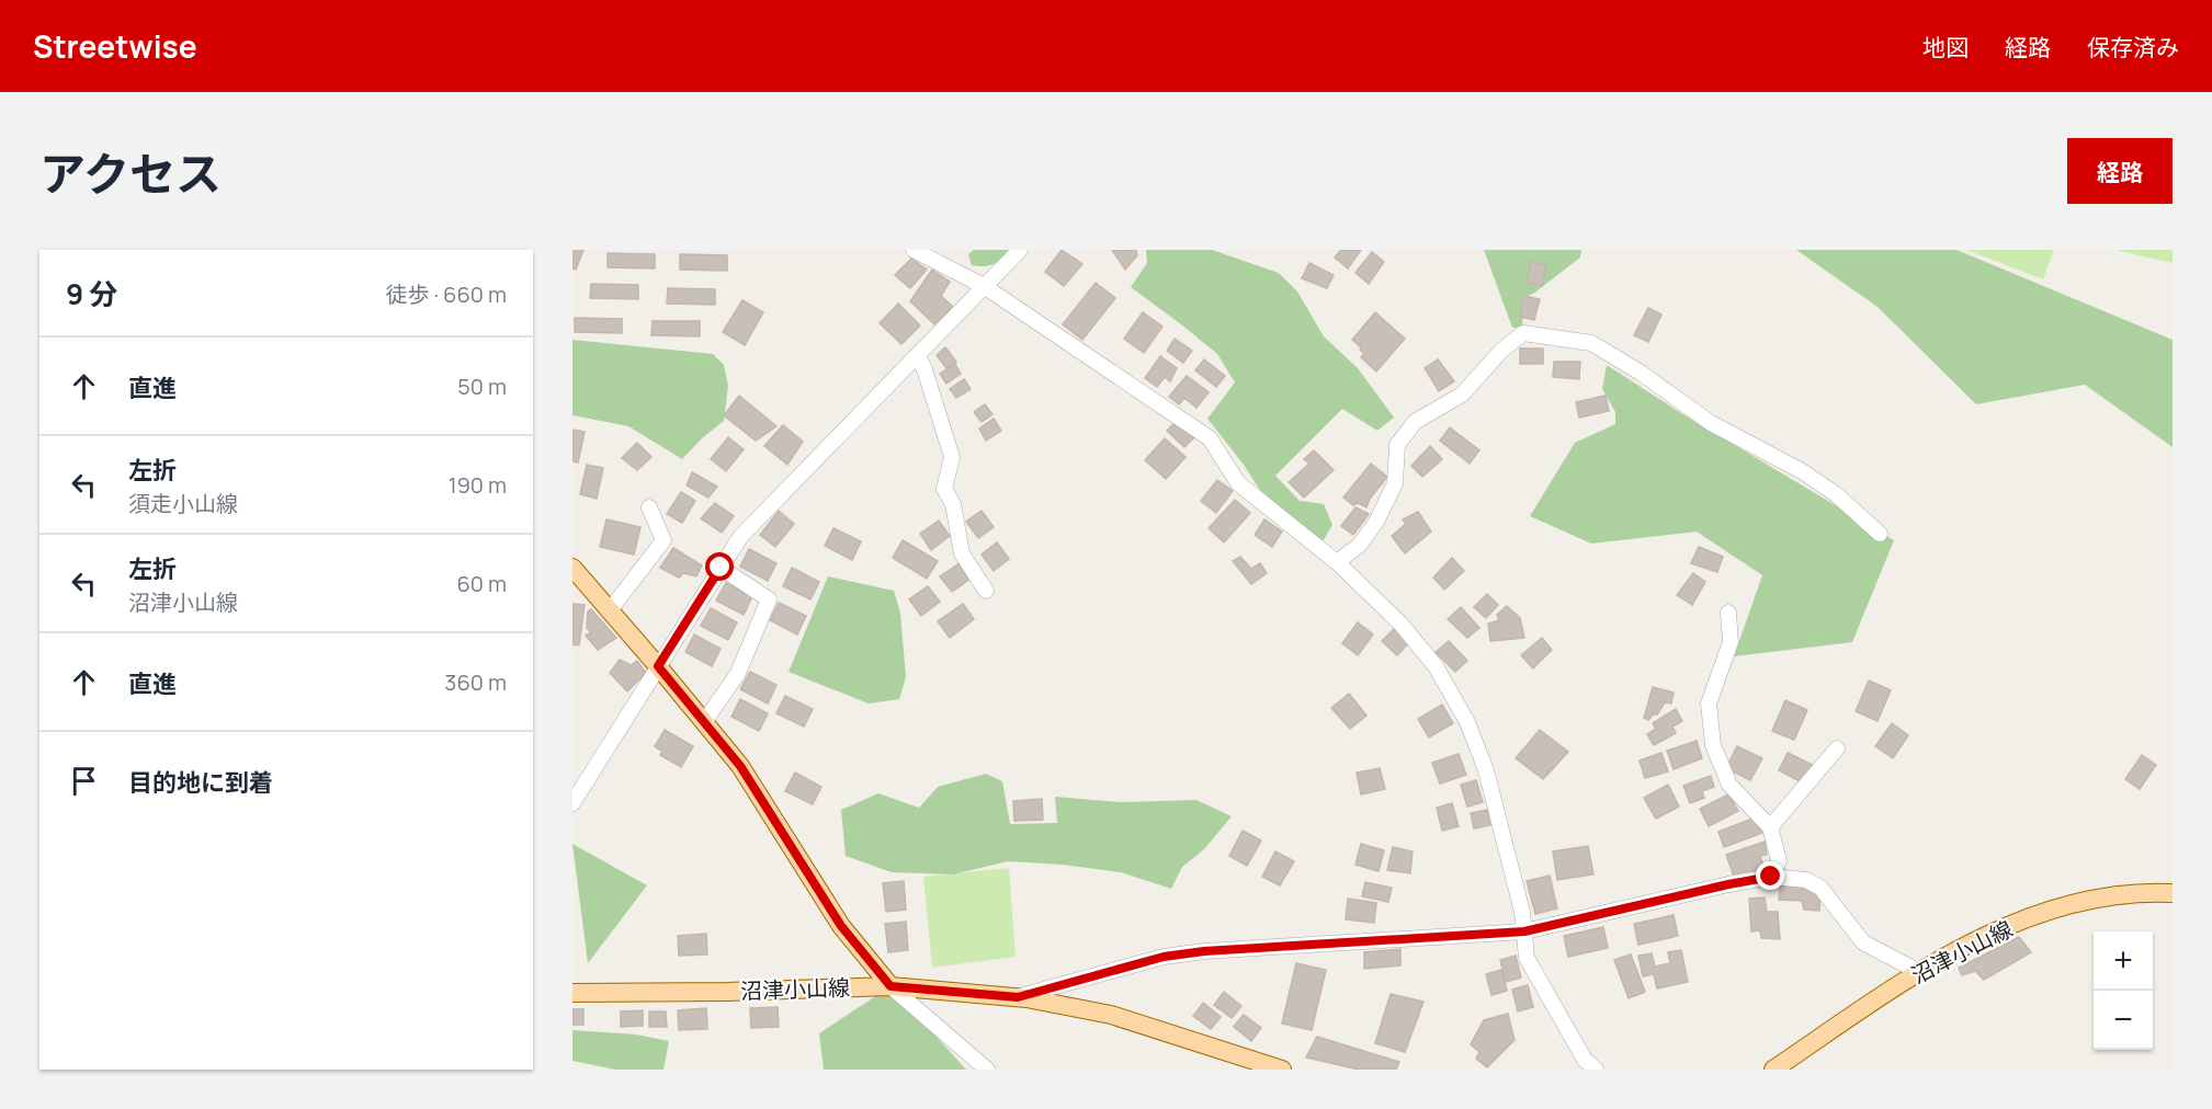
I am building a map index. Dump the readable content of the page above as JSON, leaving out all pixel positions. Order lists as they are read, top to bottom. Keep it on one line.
{"streets":{"main road":["沼津小山線"]},"page":{"header":"Streetwise","nav":["地図","経路","保存済み"],"title":"アクセス","buttons":"経路","heading":["9 分","徒歩 · 660 m"],"list":[["直進","50 m"],["左折","須走小山線","190 m"],["左折","沼津小山線","60 m"],["直進","360 m"],"目的地に到着"],"map_buttons":["+","−"]}}
